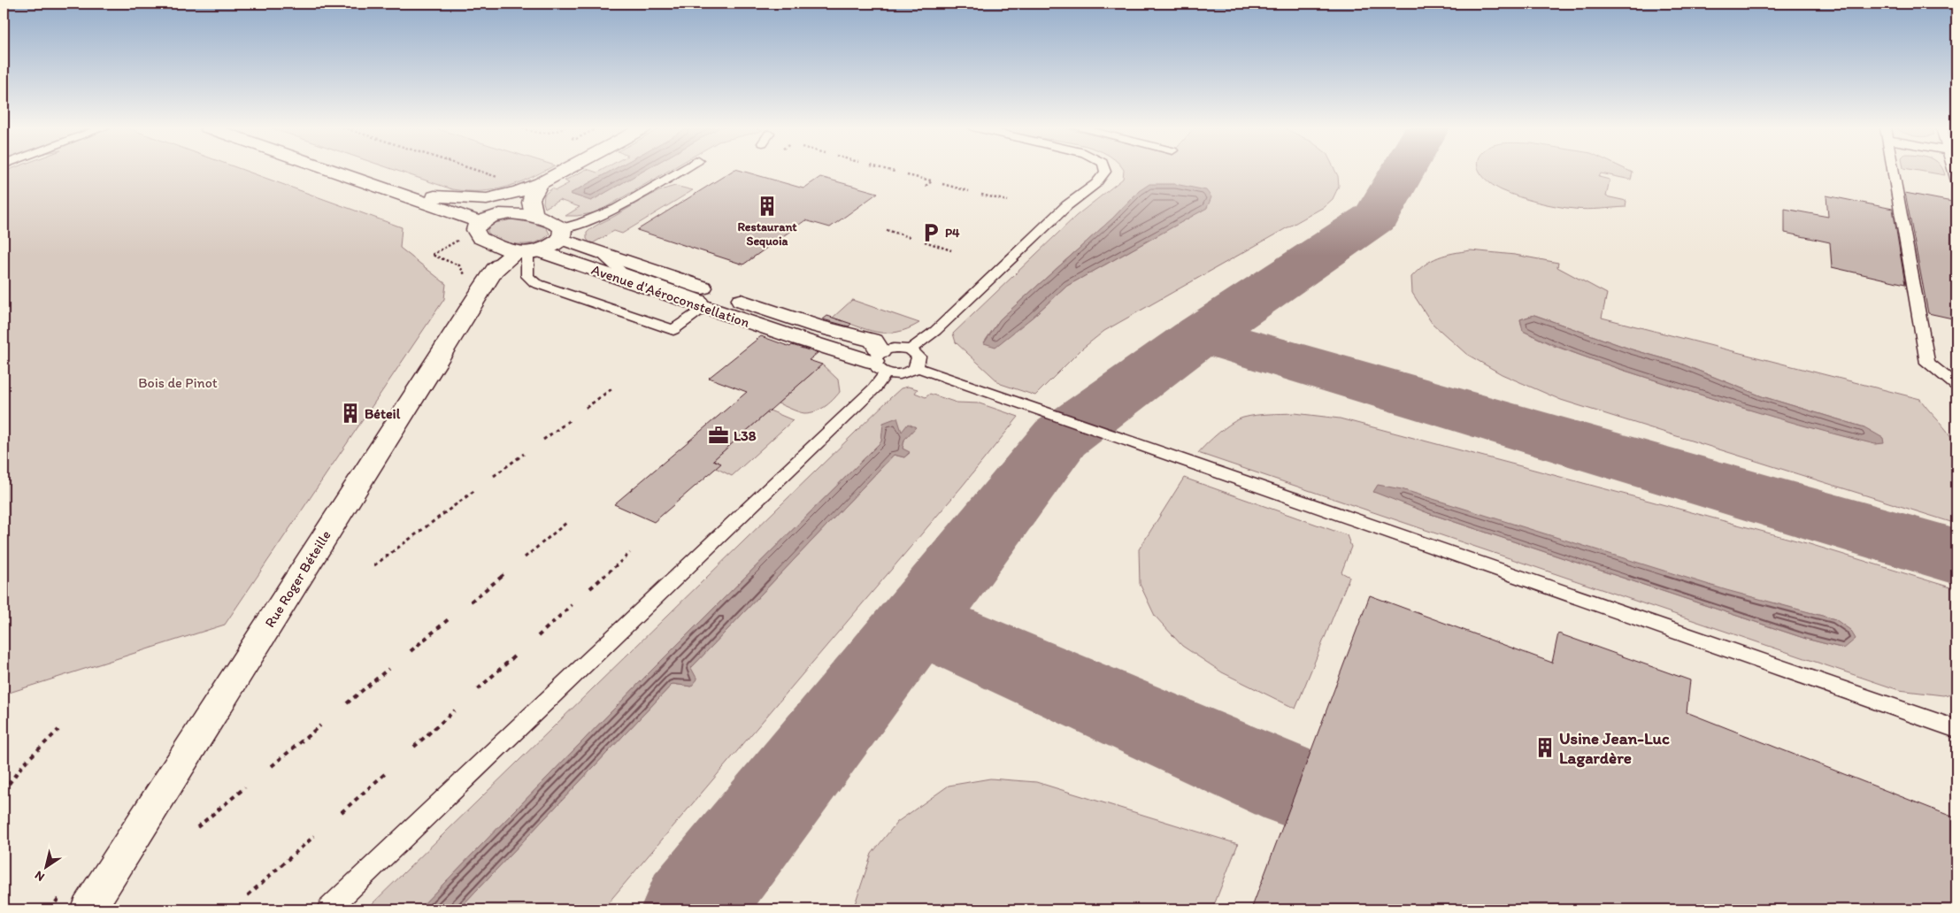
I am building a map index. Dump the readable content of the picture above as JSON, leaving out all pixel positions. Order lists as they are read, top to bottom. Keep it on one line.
{"streets":{"street":["Avenue d'Aéroconstellation","Rue Roger Béteille"]},"crossings":[["Avenue d'Aéroconstellation","Rue Roger Béteille"]],"parks":["Bois de Pinot"],"places":{"building":["Restaurant Sequoia","Béteil","Usine Jean-Luc Lagardère"],"parking":["P4"],"office":["L38"]},"north":"bottom left"}
